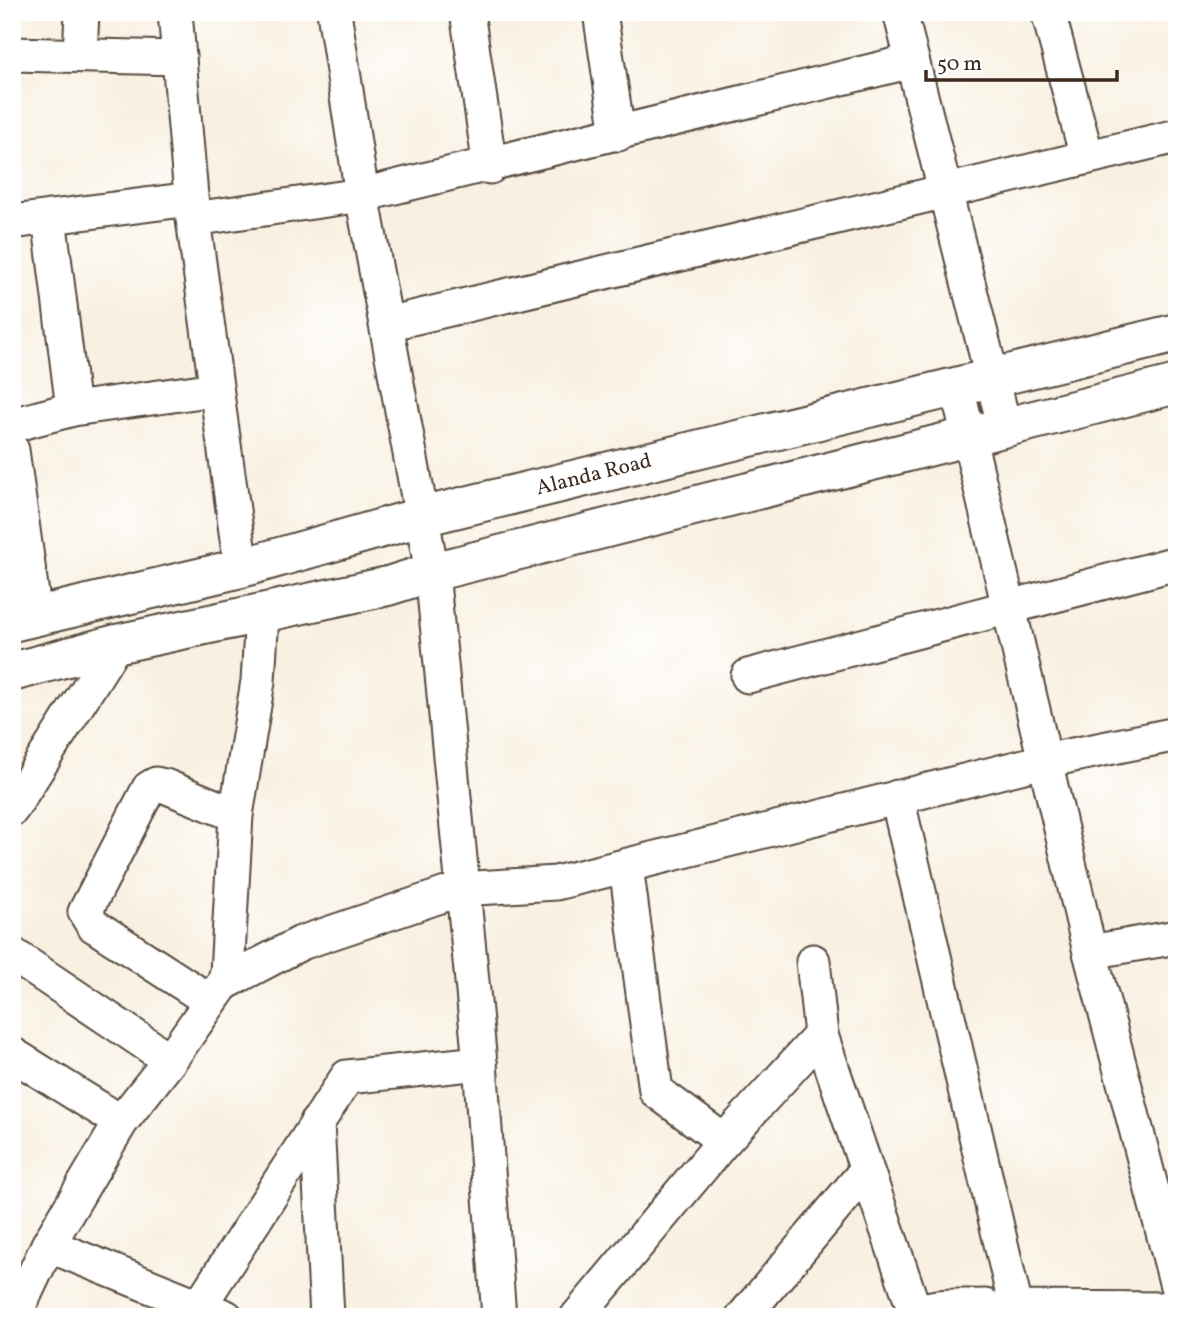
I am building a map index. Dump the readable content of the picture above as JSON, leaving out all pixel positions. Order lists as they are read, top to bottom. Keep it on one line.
{"streets":{"main road":["Alanda Road"]},"scale_bar":"50 m"}
